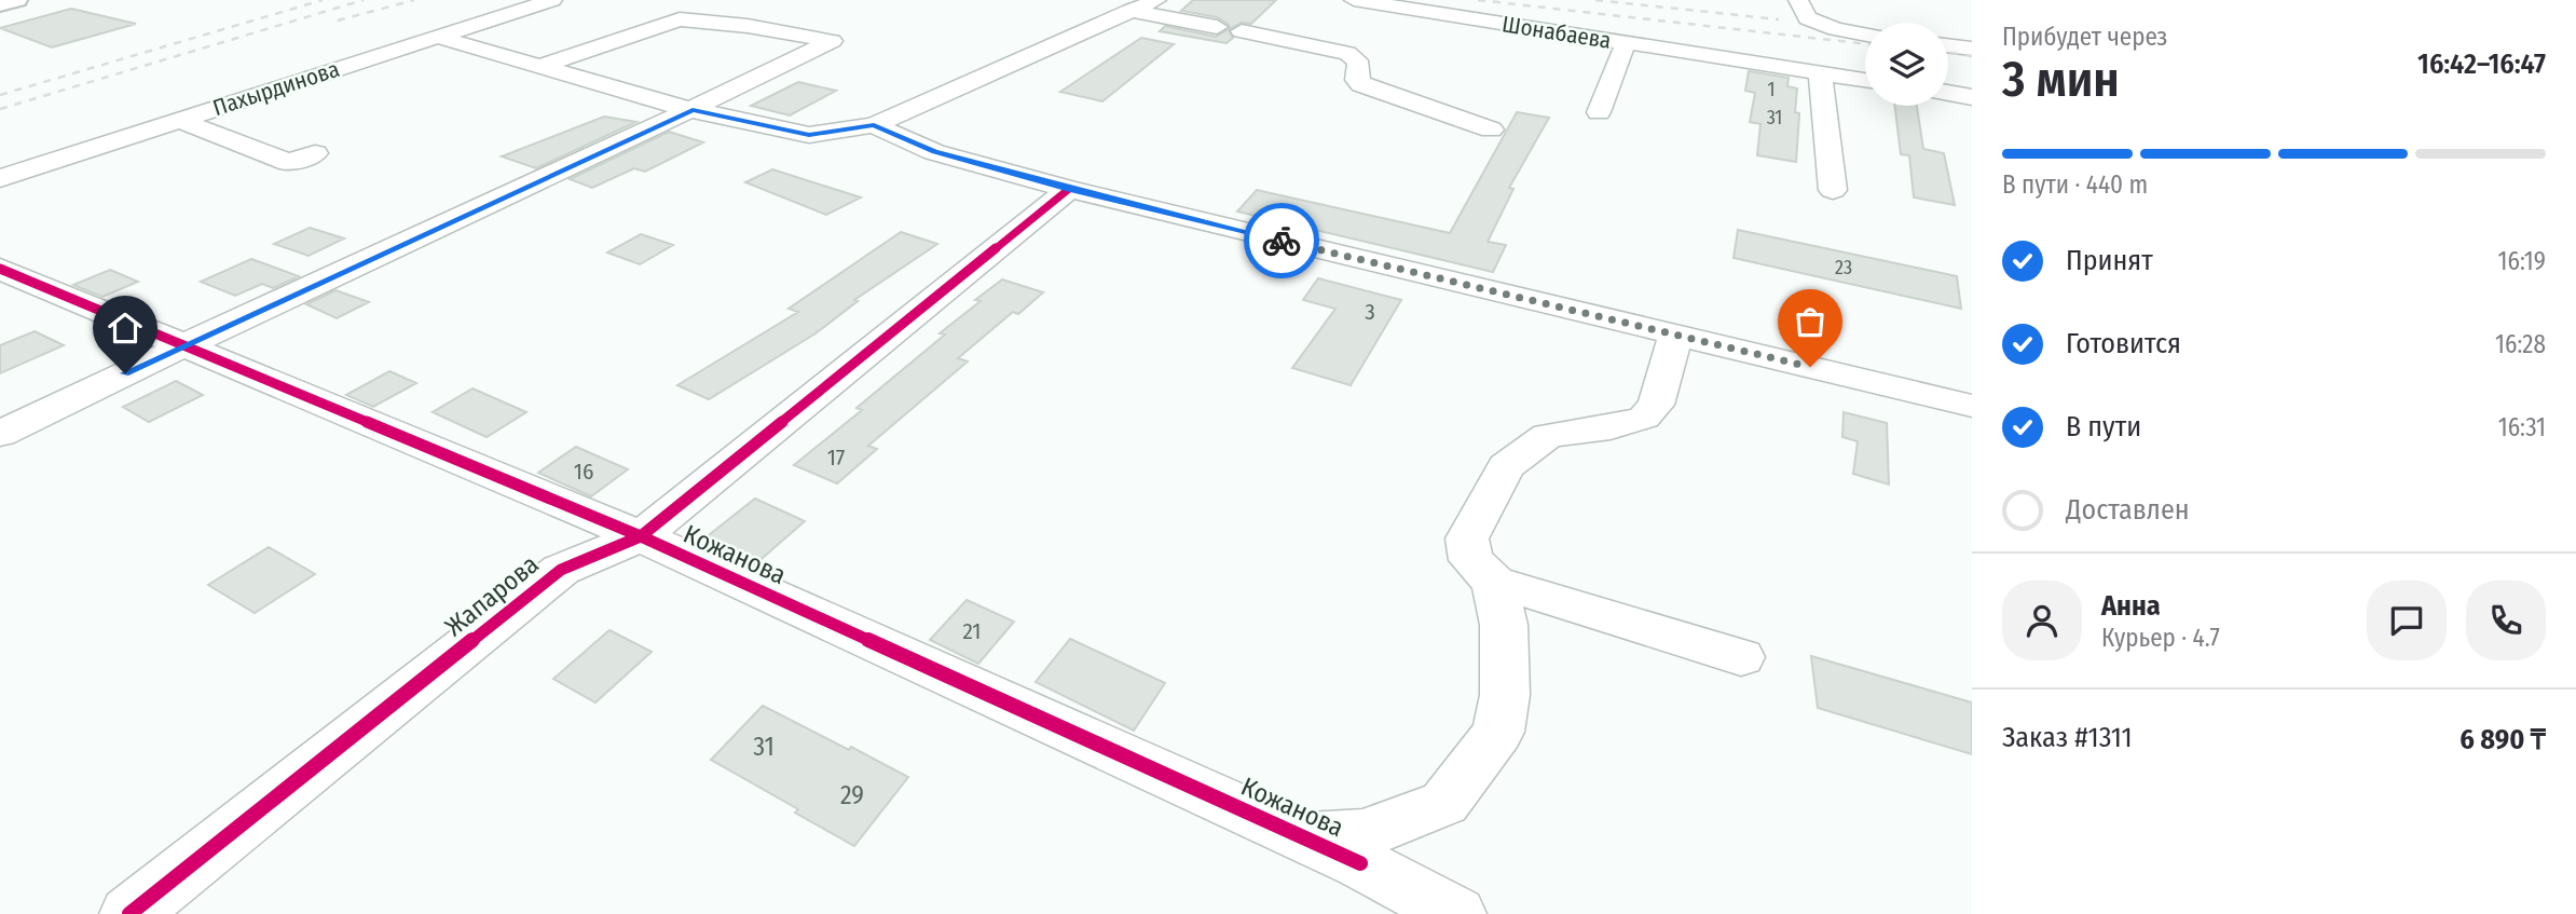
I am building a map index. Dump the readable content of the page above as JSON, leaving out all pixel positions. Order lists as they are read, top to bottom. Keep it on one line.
{"streets":{"street":["Шонабаева","Пахырдинова","Кожанова","Жапарова"]},"crossings":[["Кожанова","Жапарова"]],"house_numbers":["1","31","23","3","17","16","21","31","29"],"page":{"heading":["3 мин","Прибудет через","16:42–16:47"],"panel":["Анна","Курьер · 4.7","Заказ #1311","6 890 ₸"],"bar":"В пути · 440 m","list":[["Принят","16:19"],["Готовится","16:28"],["В пути","16:31"],"Доставлен"]}}
